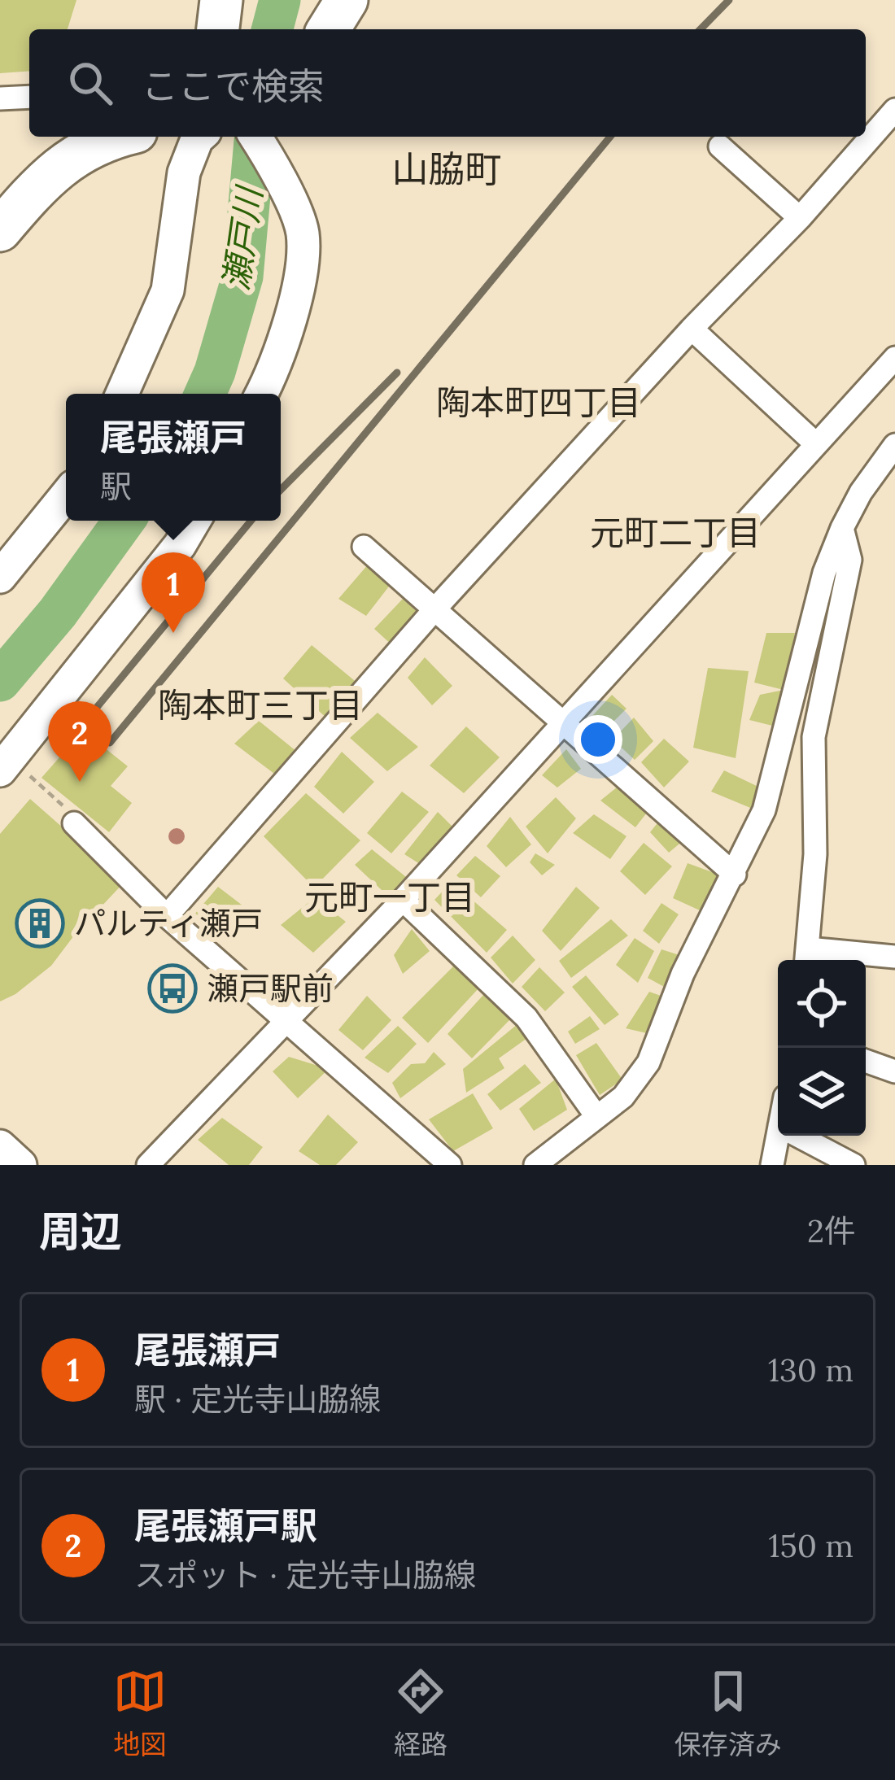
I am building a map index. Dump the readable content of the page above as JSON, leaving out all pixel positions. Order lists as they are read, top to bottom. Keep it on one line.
{"districts":["山脇町","陶本町四丁目","元町二丁目","陶本町三丁目","元町一丁目"],"water":["瀬戸川"],"places":{"building":["パルティ瀬戸"],"bus stop":["瀬戸駅前"]},"page":{"search":"ここで検索","popup":["尾張瀬戸","駅"],"pins":["1","2"],"heading":["周辺","2件"],"list":[{"mark":"1","name":"尾張瀬戸","note":"駅 · 定光寺山脇線","value":"130 m"},{"mark":"2","name":"尾張瀬戸駅","note":"スポット · 定光寺山脇線","value":"150 m"}],"nav":["地図","経路","保存済み"]}}
